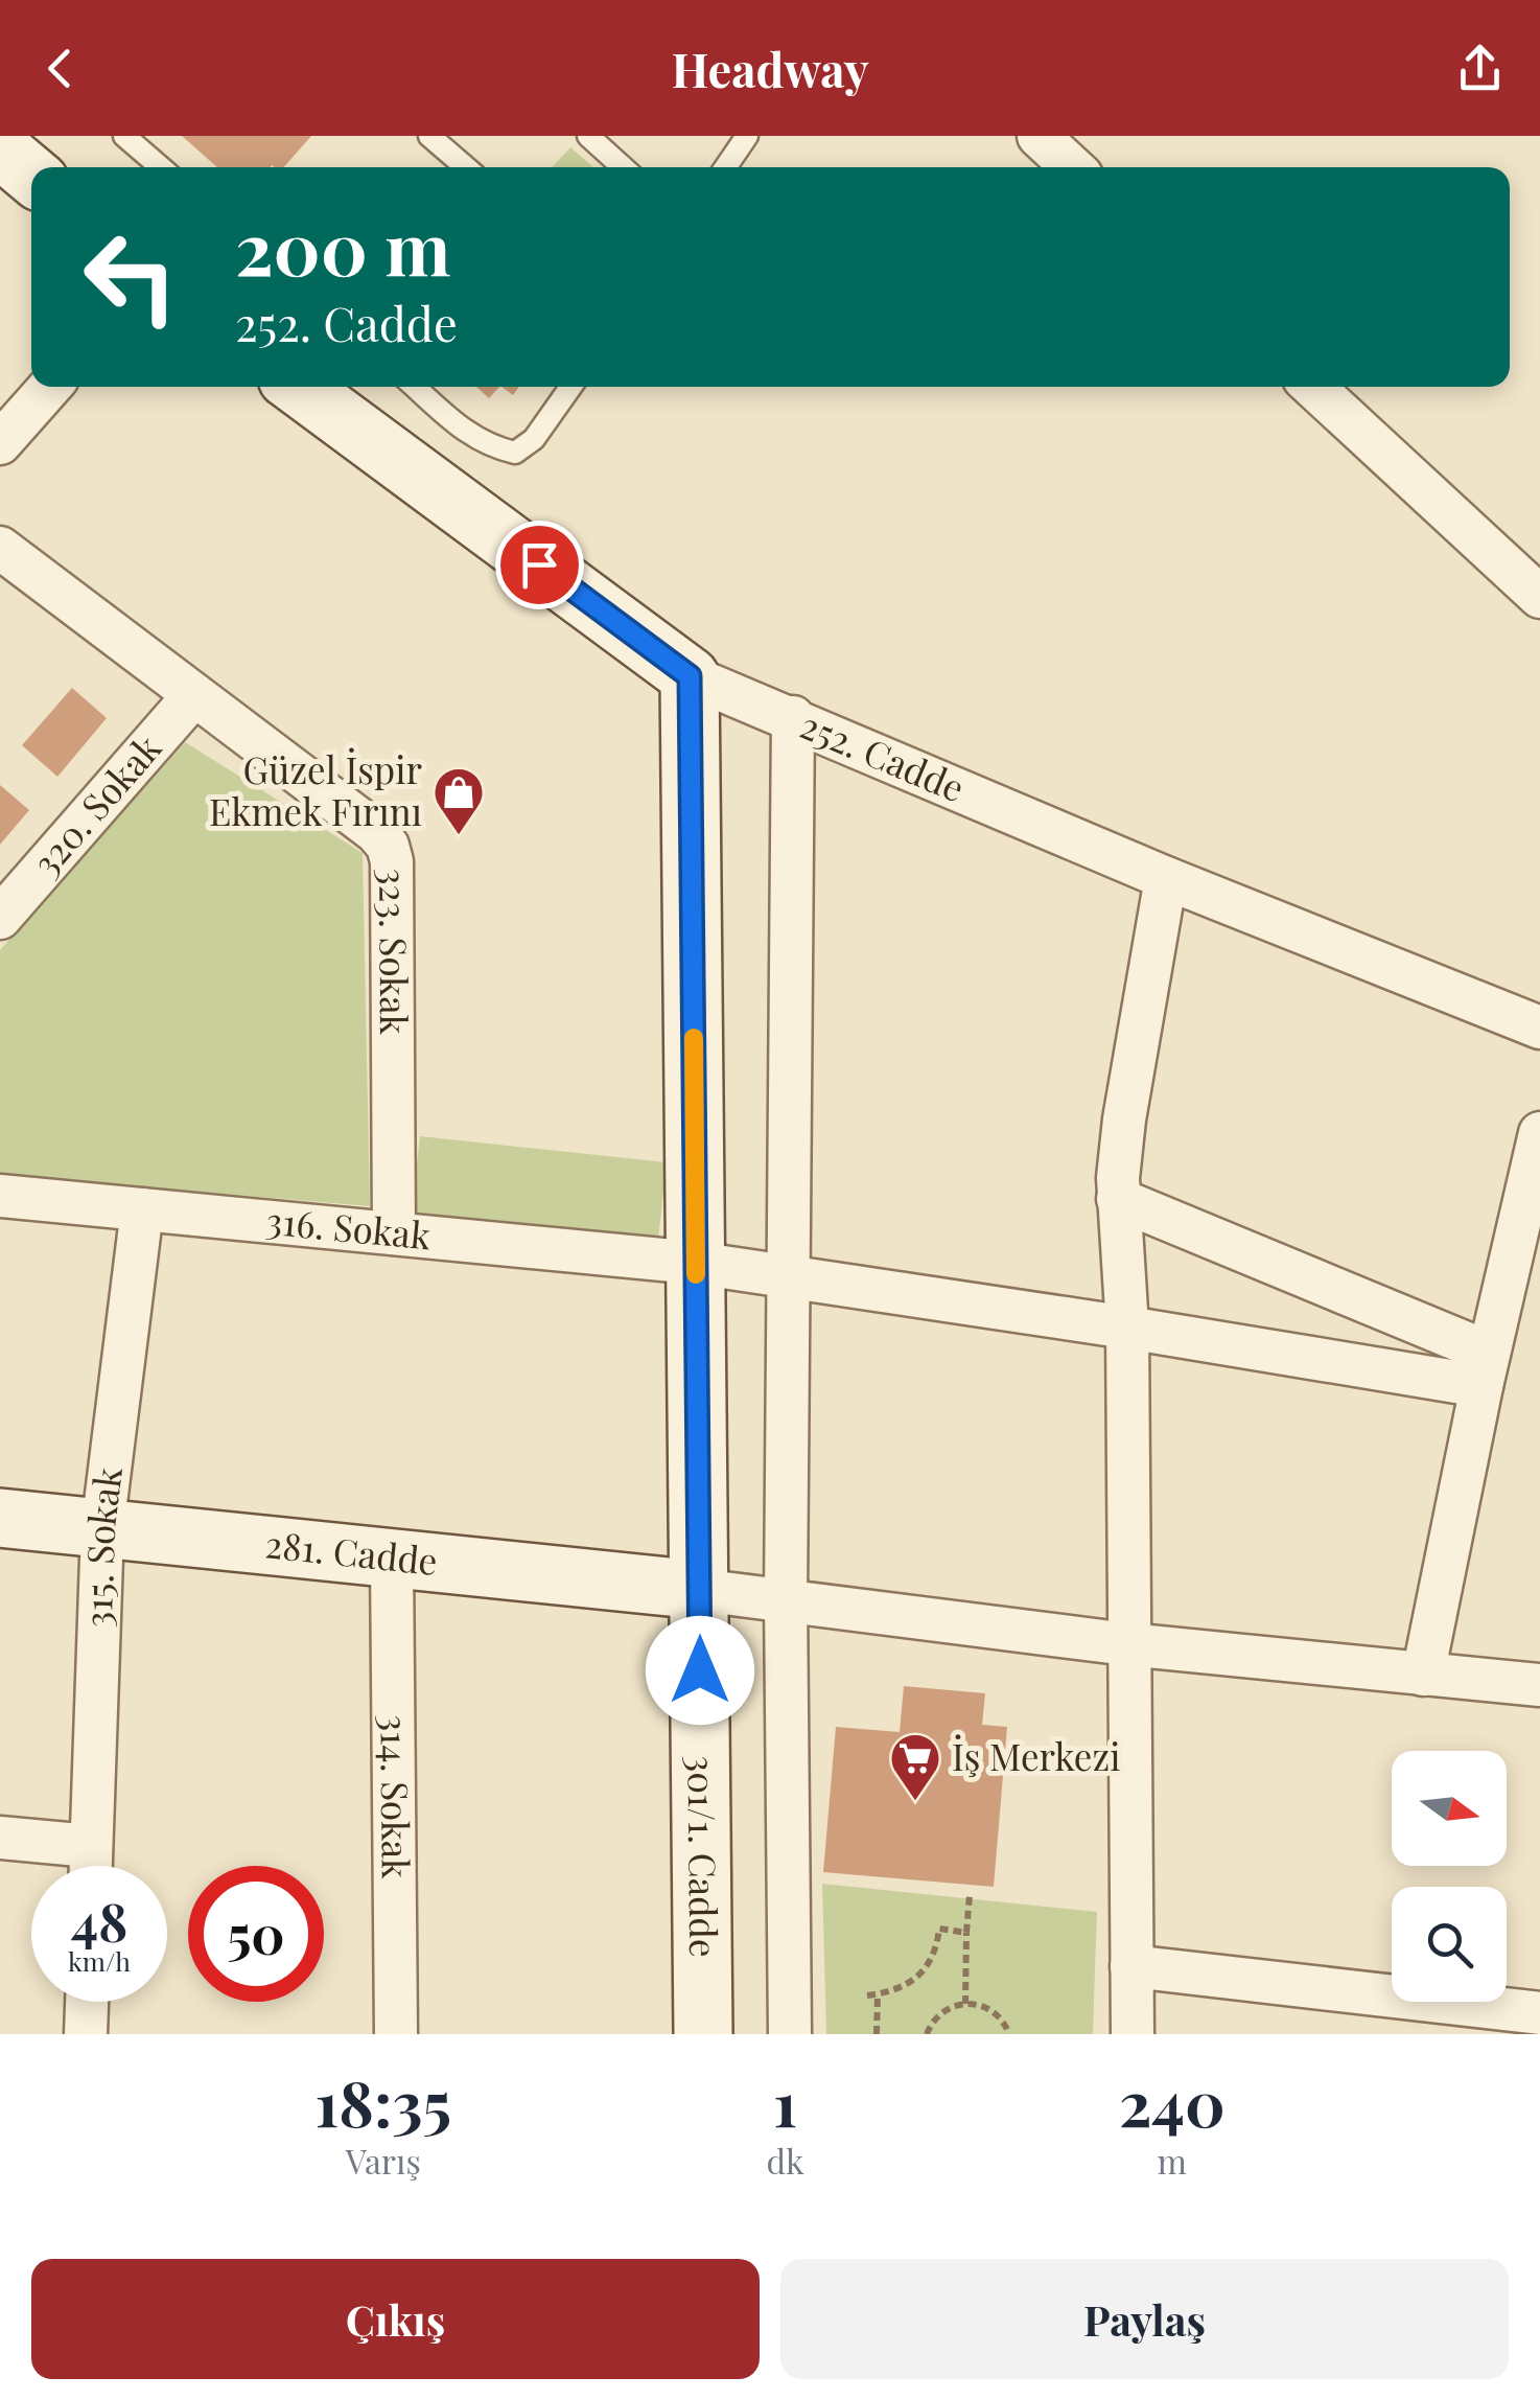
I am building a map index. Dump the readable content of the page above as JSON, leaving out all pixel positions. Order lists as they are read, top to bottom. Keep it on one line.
{"streets":{"main road":["252. Cadde","281. Cadde","301/1. Cadde"],"street":["320. Sokak","323. Sokak","316. Sokak","315. Sokak","314. Sokak"]},"crossings":[["252. Cadde","301/1. Cadde"],["320. Sokak","323. Sokak"],["323. Sokak","316. Sokak"],["316. Sokak","315. Sokak"],["316. Sokak","301/1. Cadde"],["315. Sokak","281. Cadde"],["281. Cadde","314. Sokak"],["281. Cadde","301/1. Cadde"]],"places":{"shop":["Güzel İspir Ekmek Fırını"],"supermarket":["İş Merkezi"]},"north":"right","page":{"header":"Headway","turn":["200 m","252. Cadde"],"speed":"48 km/h","limit":"50","eta":["18:35","Varış","1","dk","240","m"],"buttons":["Çıkış","Paylaş"]}}
